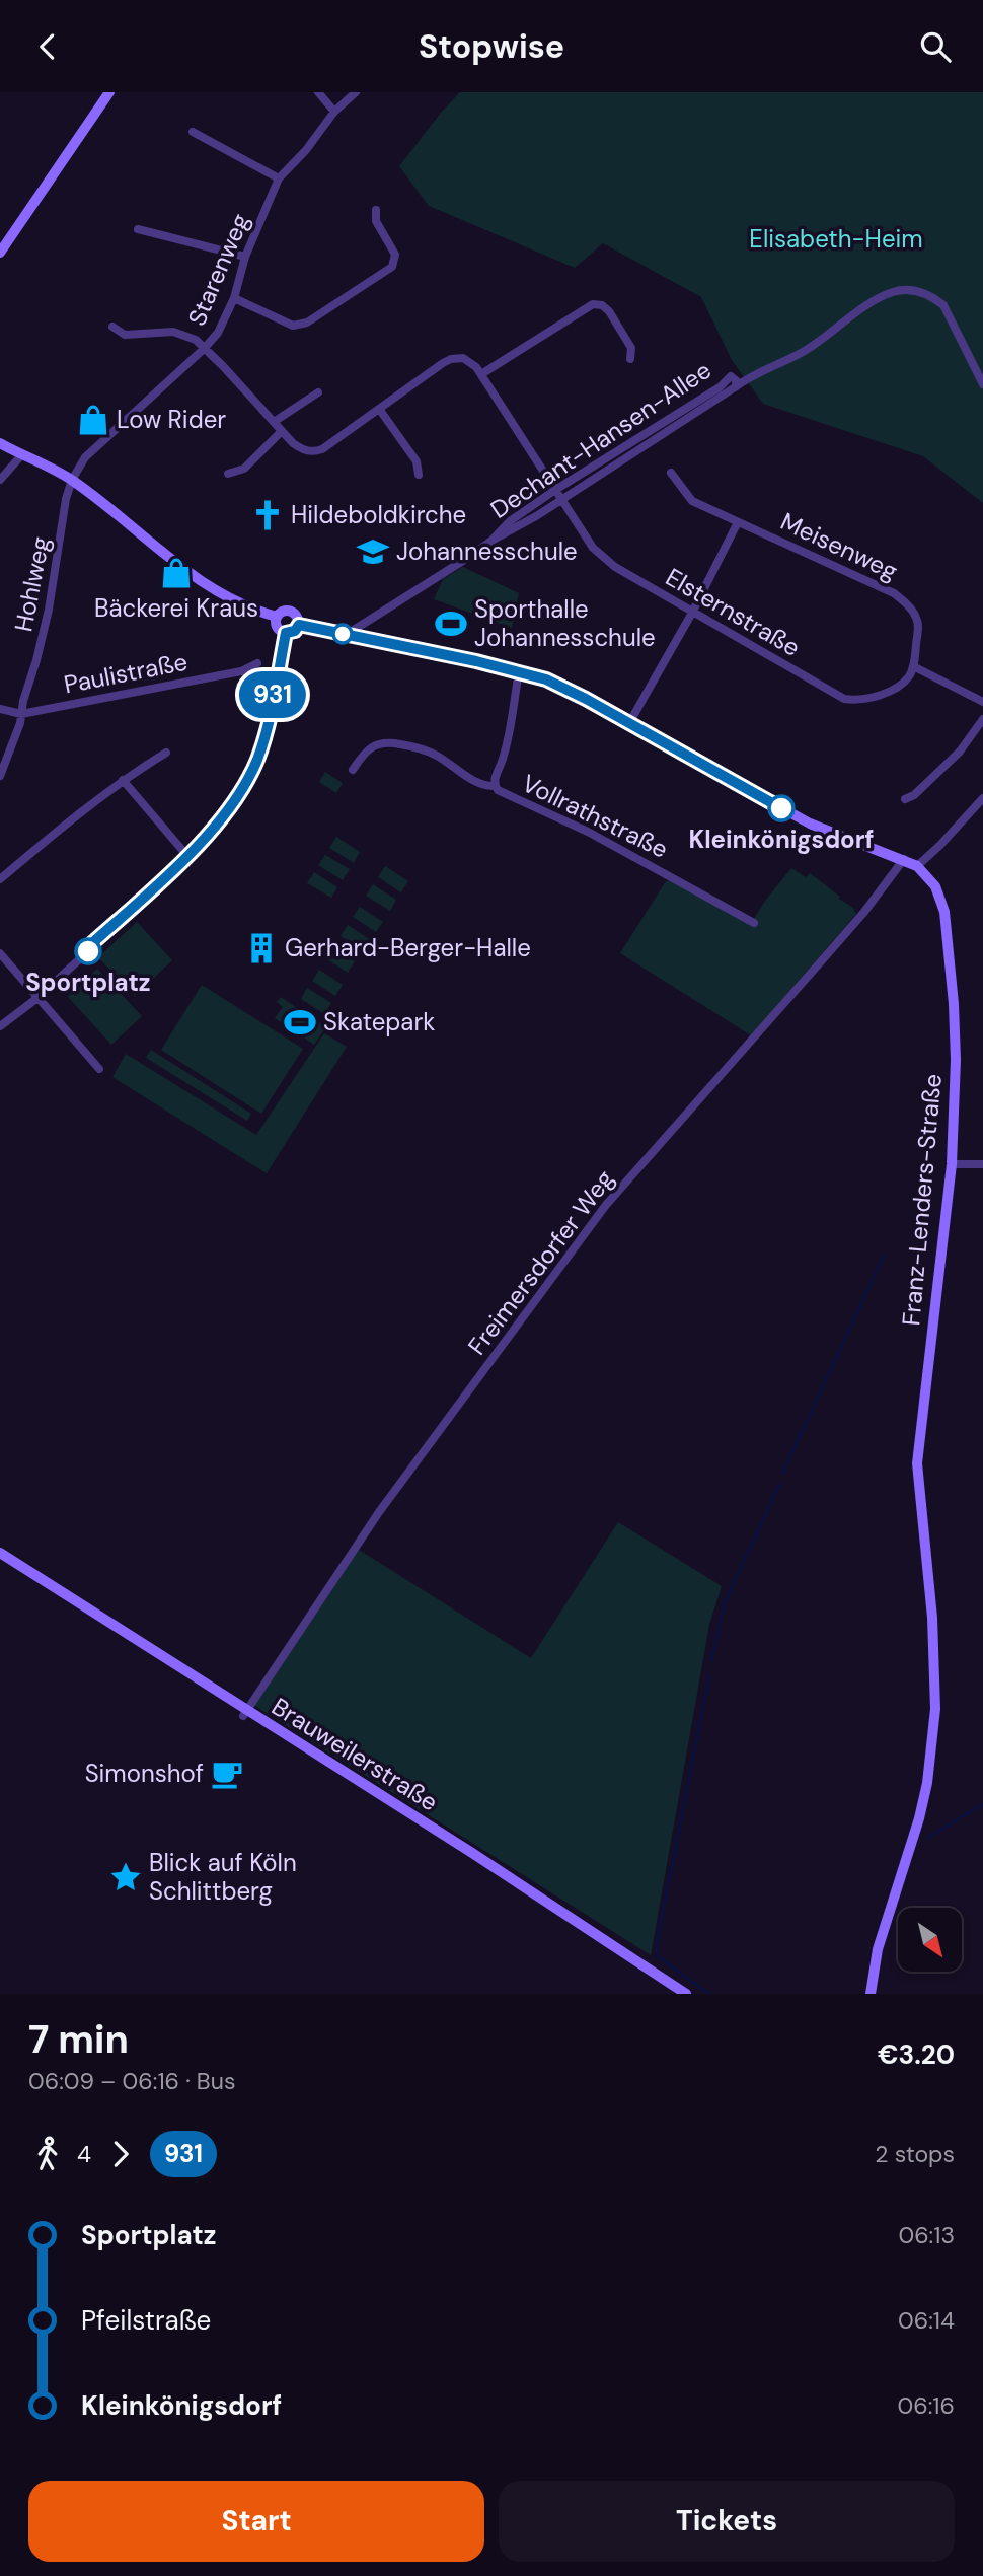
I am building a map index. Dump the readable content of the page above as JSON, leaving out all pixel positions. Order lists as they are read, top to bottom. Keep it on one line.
{"streets":{"street":["Starenweg","Dechant-Hansen-Allee","Meisenweg","Hohlweg","Elsternstraße","Paulistraße","Vollrathstraße","Franz-Lenders-Straße","Freimersdorfer Weg","Brauweilerstraße"]},"crossings":[["Starenweg","Hohlweg"],["Dechant-Hansen-Allee","Elsternstraße"],["Dechant-Hansen-Allee","Franz-Lenders-Straße"],["Meisenweg","Elsternstraße"],["Hohlweg","Paulistraße"],["Vollrathstraße","Franz-Lenders-Straße"],["Franz-Lenders-Straße","Freimersdorfer Weg"],["Freimersdorfer Weg","Brauweilerstraße"]],"parks":["Elisabeth-Heim"],"places":{"shop":["Low Rider","Bäckerei Kraus"],"church":["Hildeboldkirche"],"school or university":["Johannesschule"],"sports":["Sporthalle Johannesschule","Skatepark"],"other":["Kleinkönigsdorf","Sportplatz"],"building":["Gerhard-Berger-Halle"],"cafe":["Simonshof"],"place":["Blick auf Köln Schlittberg"]},"lines":["bus line 931"],"north":"bottom right","page":{"header":"Stopwise","on_map":"931","heading":["7 min","06:09 – 06:16 · Bus","€3.20"],"legs":["4","931","2 stops"],"list":[{"name":"Sportplatz","value":"06:13"},{"name":"Pfeilstraße","value":"06:14"},{"name":"Kleinkönigsdorf","value":"06:16"}],"buttons":["Start","Tickets"]}}
